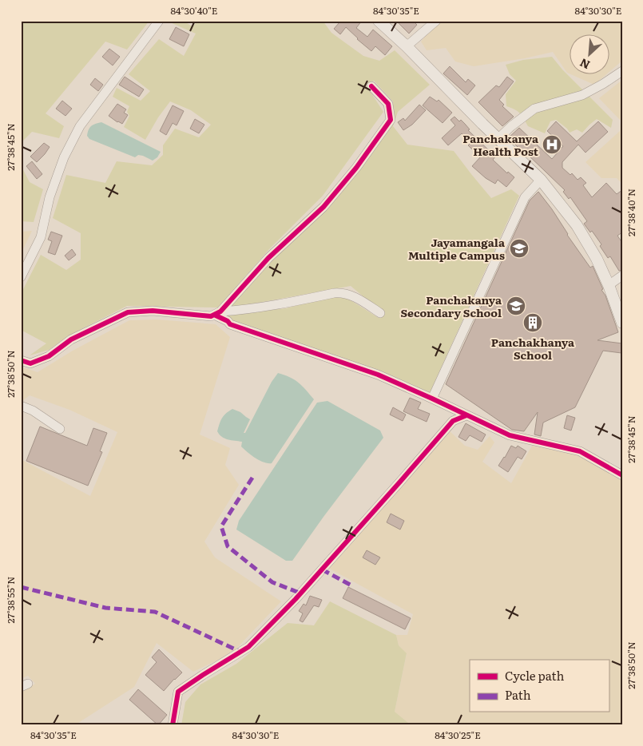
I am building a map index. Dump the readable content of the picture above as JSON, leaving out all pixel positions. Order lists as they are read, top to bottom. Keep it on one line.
{"places":{"hospital":["Panchakanya Health Post"],"school or university":["Jayamangala Multiple Campus","Panchakanya Secondary School"],"building":["Panchakhanya School"]},"legend":["Cycle path","Path"],"north":"bottom left","coordinates":["84°30'40\"E","84°30'35\"E","84°30'30\"E","27°38'45\"N","27°38'40\"N","27°38'50\"N","27°38'55\"N","84°30'25\"E"]}
